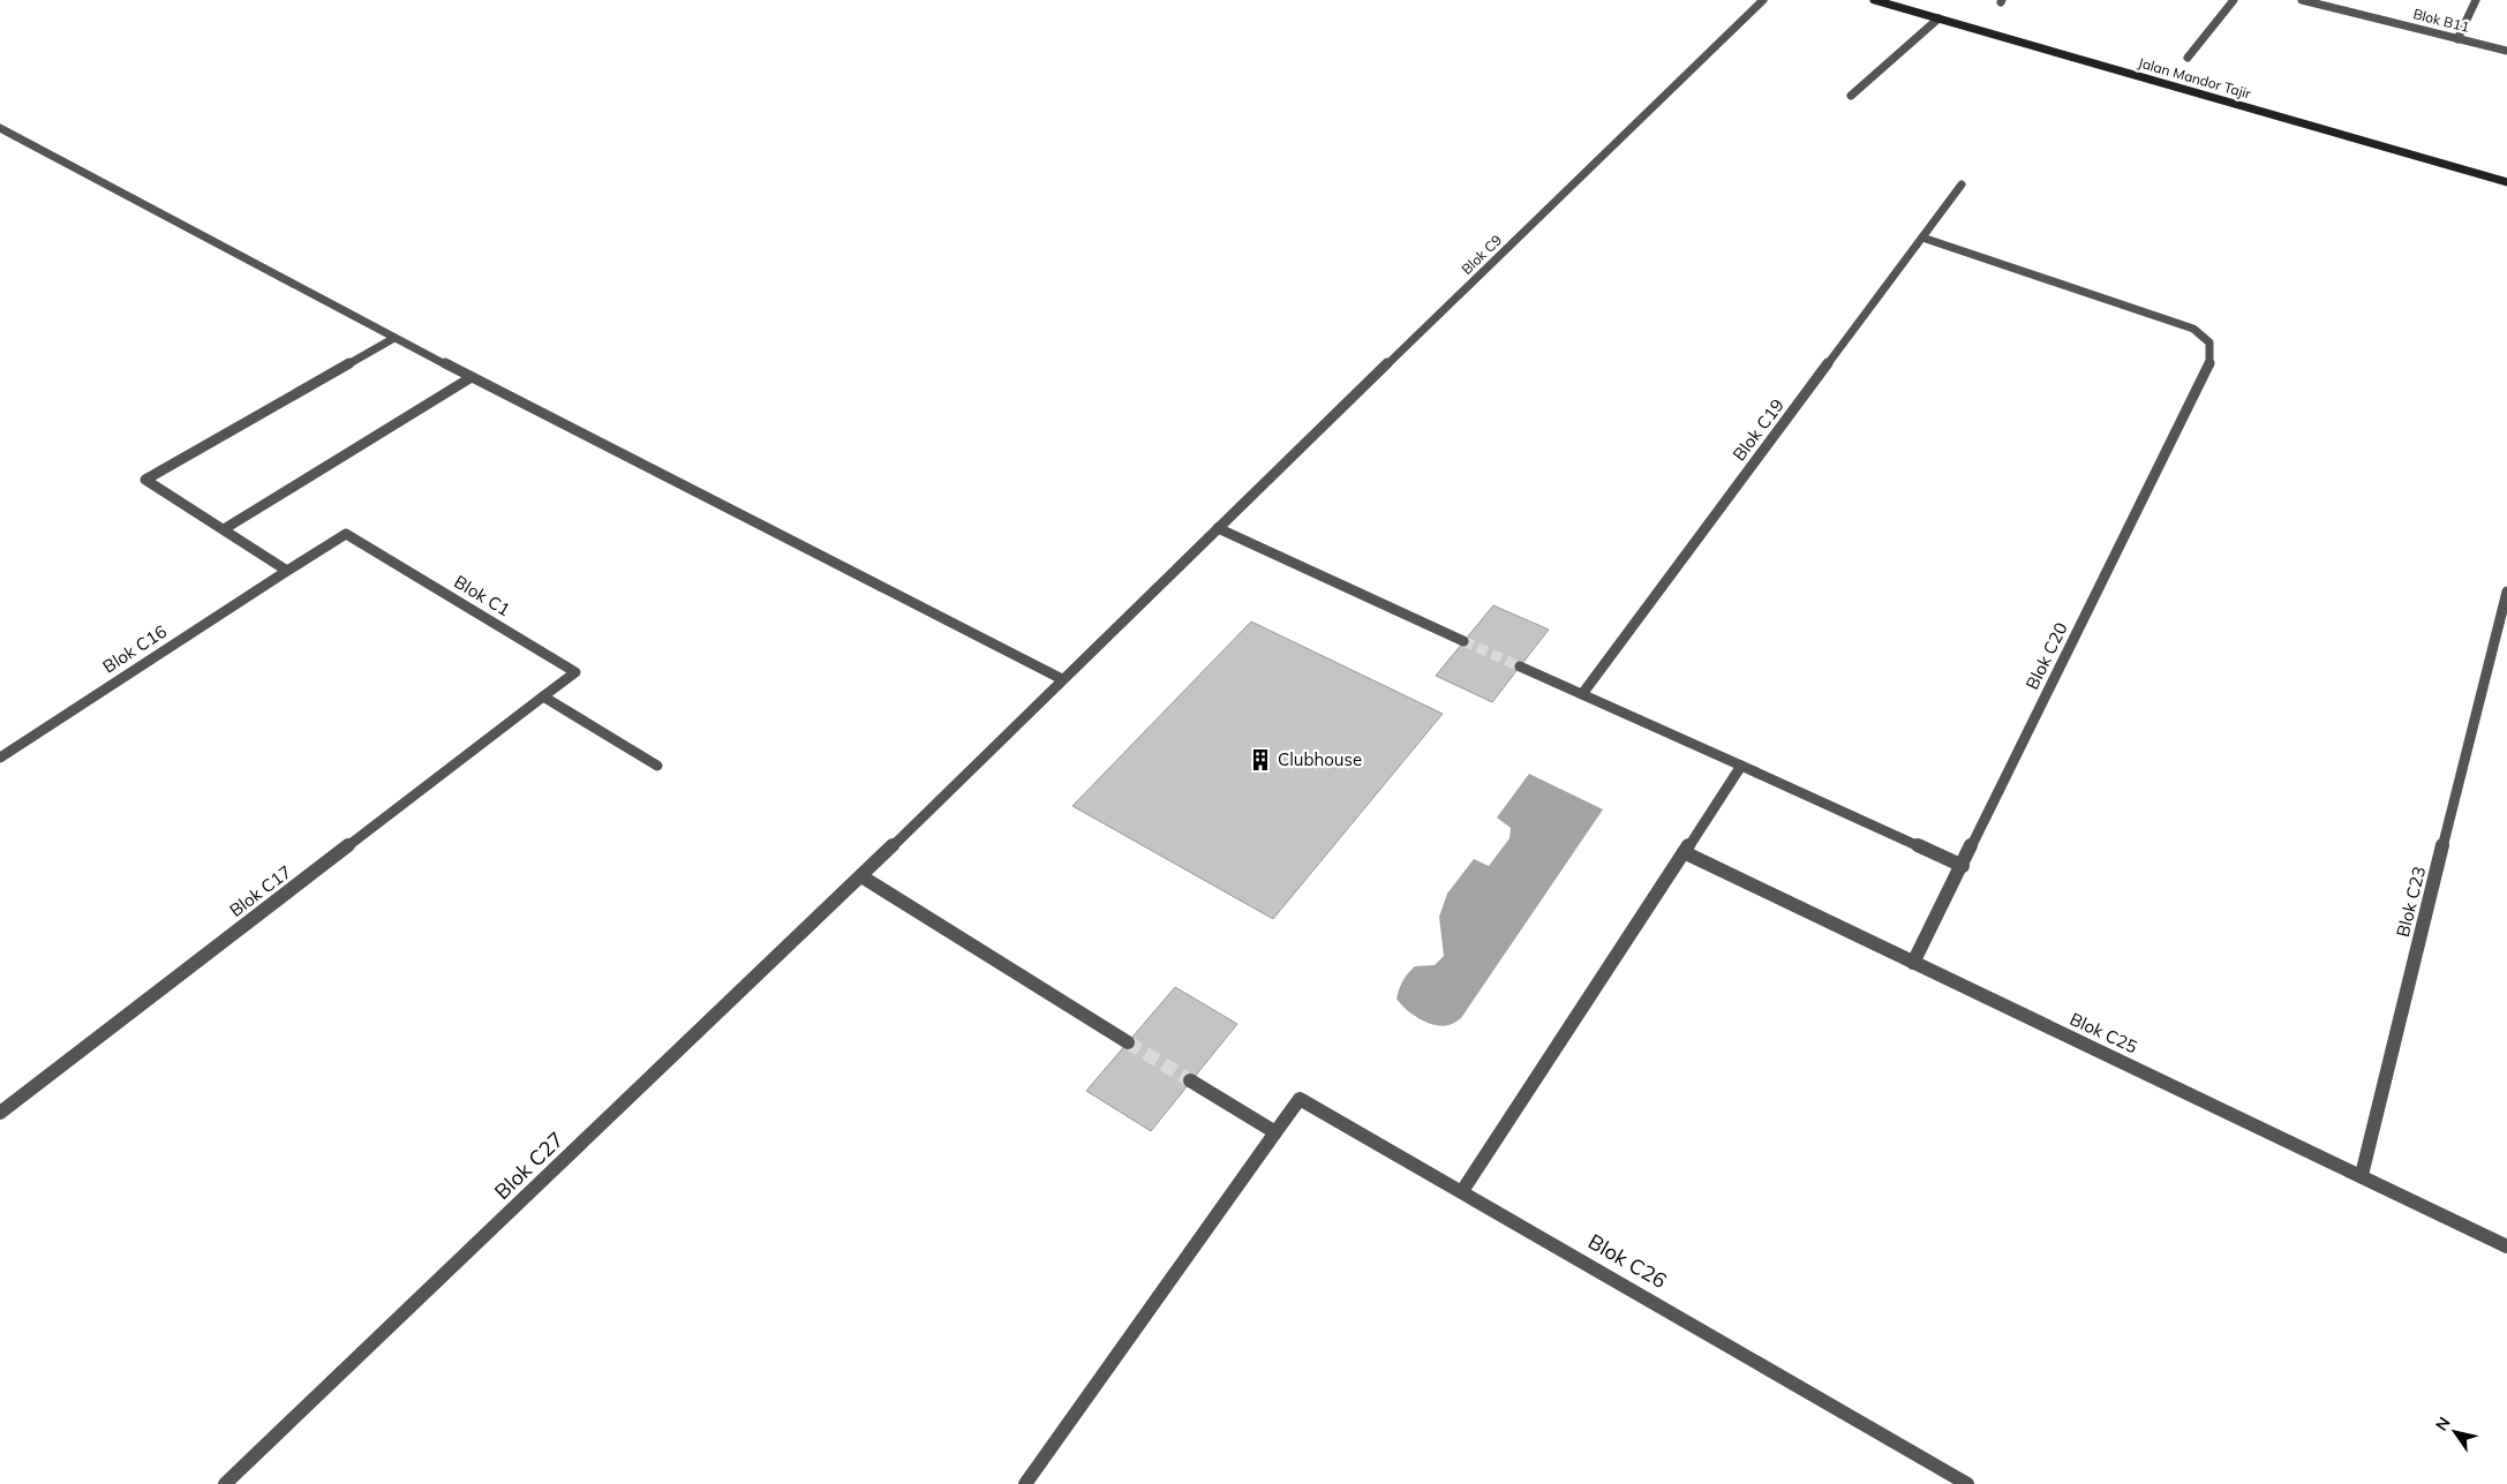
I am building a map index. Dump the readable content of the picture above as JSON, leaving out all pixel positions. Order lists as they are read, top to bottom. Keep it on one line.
{"streets":{"street":["Blok B11","Jalan Mandor Tajir","Blok C9","Blok C19","Blok C1","Blok C16","Blok C20","Blok C17","Blok C23","Blok C25","Blok C27","Blok C26"]},"crossings":[["Blok C9","Blok C27"],["Blok C19","Blok C20"],["Blok C1","Blok C16"],["Blok C1","Blok C17"],["Blok C20","Blok C25"],["Blok C23","Blok C25"]],"places":{"building":["Clubhouse"]},"north":"top left"}
